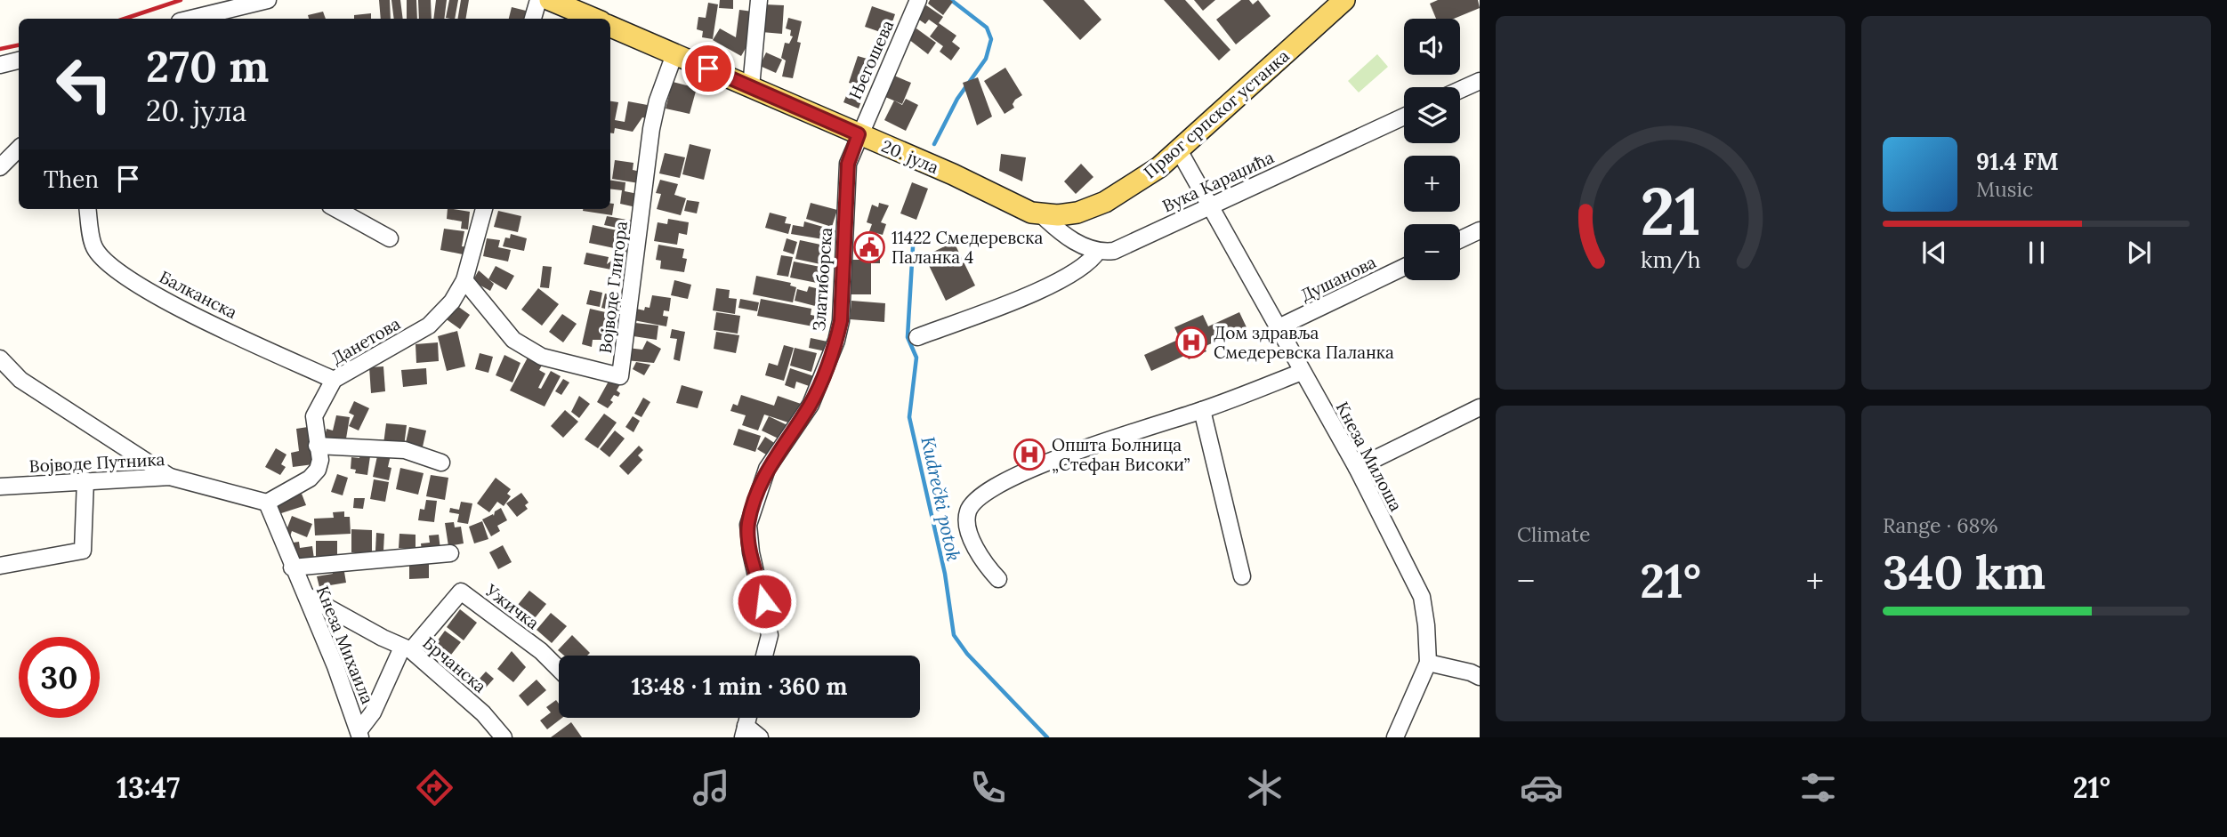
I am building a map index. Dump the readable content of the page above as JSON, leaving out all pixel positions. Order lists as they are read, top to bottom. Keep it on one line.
{"streets":{"main road":["Првог српског устанка","20. јула"],"street":["Његошева","Вука Караџића","Душанова","Златиборска","Војводе Глигора","Балканска","Данетова","Кнеза Милоша","Војводе Путника","Ужичка","Кнеза Михаила","Брчанска"]},"crossings":[["Његошева","20. јула"],["Његошева","Златиборска"],["Првог српског устанка","20. јула"],["Првог српског устанка","Кнеза Милоша"],["20. јула","Златиборска"],["20. јула","Војводе Глигора"],["Вука Караџића","Кнеза Милоша"],["Душанова","Кнеза Милоша"],["Војводе Глигора","Данетова"],["Балканска","Данетова"],["Данетова","Војводе Путника"],["Ужичка","Брчанска"],["Кнеза Михаила","Брчанска"]],"water":["Kudrečki potok"],"places":{"public building":["11422 Смедеревска Паланка 4"],"hospital":["Дом здравља Смедеревска Паланка","Општа Болница „Стефан Високи”"]},"page":{"map_buttons":["+","−"],"turn":["270 m","20. јула"],"song":["91.4 FM","Music"],"then":"Then","tile":["Climate",["Range · 68%","340 km"]],"heat":["−","21°","+"],"limit":"30","trip":"13:48 · 1 min · 360 m","tabs":["13:47","21°"],"gauge":["21","km/h"]}}
